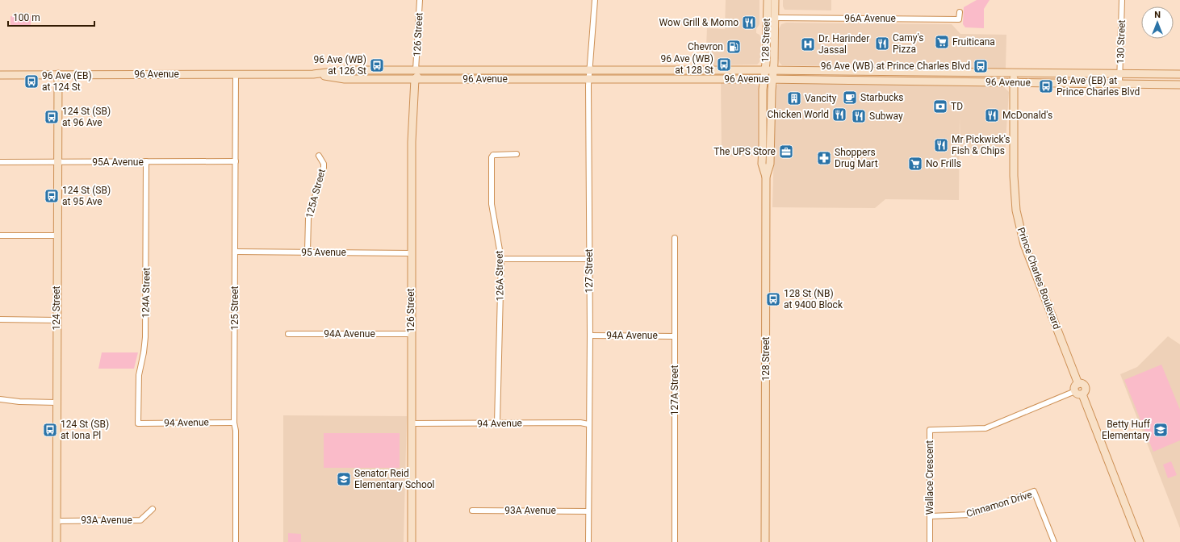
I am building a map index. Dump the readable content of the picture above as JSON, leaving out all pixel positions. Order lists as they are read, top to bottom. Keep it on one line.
{"streets":{"main road":["126 Street","128 Street","96 Avenue","Prince Charles Boulevard","124 Street"],"street":["96A Avenue","130 Street","95A Avenue","125A Street","95 Avenue","127 Street","126A Street","124A Street","125 Street","94A Avenue","127A Street","94 Avenue","Wallace Crescent","Cinnamon Drive","93A Avenue"]},"crossings":[["96A Avenue","128 Street"],["126 Street","96 Avenue"],["126 Street","95 Avenue"],["126 Street","94A Avenue"],["126 Street","94 Avenue"],["128 Street","96 Avenue"],["130 Street","96 Avenue"],["96 Avenue","127 Street"],["96 Avenue","Prince Charles Boulevard"],["96 Avenue","124 Street"],["96 Avenue","125 Street"],["95A Avenue","124A Street"],["95A Avenue","124 Street"],["95A Avenue","125 Street"],["125A Street","95 Avenue"],["95 Avenue","125 Street"],["127 Street","94A Avenue"],["127 Street","94 Avenue"],["127 Street","93A Avenue"],["126A Street","94 Avenue"],["Prince Charles Boulevard","Wallace Crescent"],["124A Street","94 Avenue"],["124 Street","93A Avenue"],["125 Street","94 Avenue"],["94A Avenue","127A Street"],["Wallace Crescent","Cinnamon Drive"]],"places":{"restaurant":["Wow Grill & Momo","Camy's Pizza","Chicken World","McDonald's","Subway","Mr Pickwick's Fish & Chips"],"supermarket":["Fruiticana","No Frills"],"hospital":["Dr. Harinder Jassal"],"fuel station":["Chevron"],"bus stop":["96 Ave (WB) at 128 St","96 Ave (WB) at 126 St","96 Ave (WB) at Prince Charles Blvd","96 Ave (EB) at 124 St","96 Ave (EB) at Prince Charles Blvd","124 St (SB) at 96 Ave","124 St (SB) at 95 Ave","128 St (NB) at 9400 Block","124 St (SB) at Iona Pl"],"cafe":["Starbucks"],"building":["Vancity"],"bank":["TD"],"office":["The UPS Store"],"pharmacy":["Shoppers Drug Mart"],"school or university":["Betty Huff Elementary","Senator Reid Elementary School"]},"scale_bar":"100 m","north":"top"}
